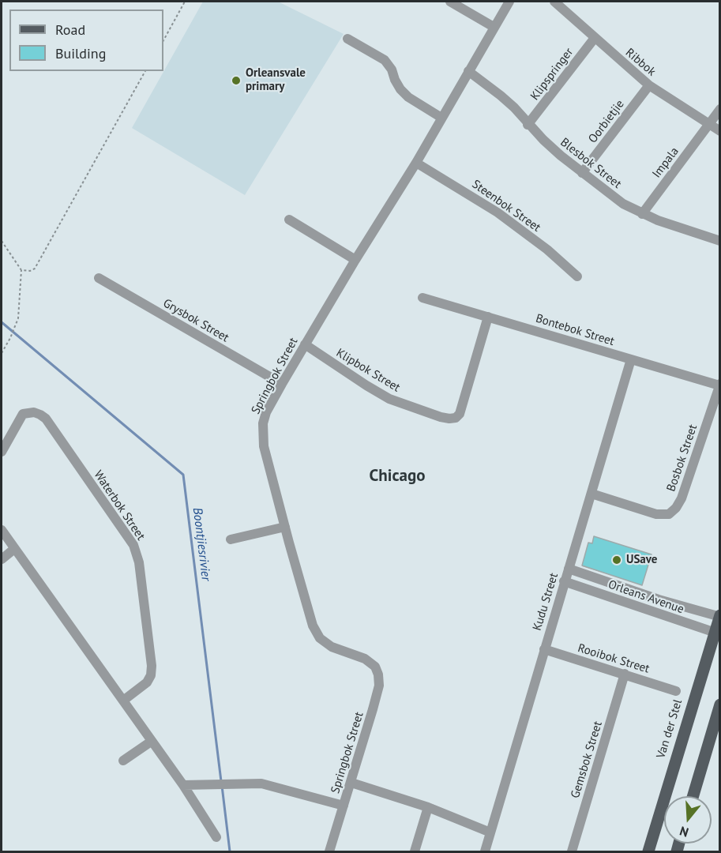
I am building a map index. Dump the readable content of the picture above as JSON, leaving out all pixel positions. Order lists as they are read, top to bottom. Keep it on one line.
{"streets":{"main road":["Van der Stel"],"street":["Ribbok","Klipspringer","Oorbietjie","Impala","Blesbok Street","Steenbok Street","Grysbok Street","Bontebok Street","Klipbok Street","Springbok Street","Bosbok Street","Waterbok Street","Orleans Avenue","Kudu Street","Rooibok Street","Gemsbok Street"]},"crossings":[["Ribbok","Klipspringer"],["Ribbok","Oorbietjie"],["Ribbok","Impala"],["Klipspringer","Blesbok Street"],["Oorbietjie","Blesbok Street"],["Impala","Blesbok Street"],["Blesbok Street","Springbok Street"],["Steenbok Street","Springbok Street"],["Grysbok Street","Springbok Street"],["Bontebok Street","Klipbok Street"],["Bontebok Street","Bosbok Street"],["Bontebok Street","Kudu Street"],["Klipbok Street","Springbok Street"],["Bosbok Street","Kudu Street"],["Orleans Avenue","Kudu Street"],["Orleans Avenue","Van der Stel"],["Kudu Street","Rooibok Street"],["Rooibok Street","Gemsbok Street"]],"districts":["Chicago"],"water":["Boontjiesrivier"],"places":["Orleansvale primary","USave"],"legend":["Road","Building"],"north":"bottom"}
